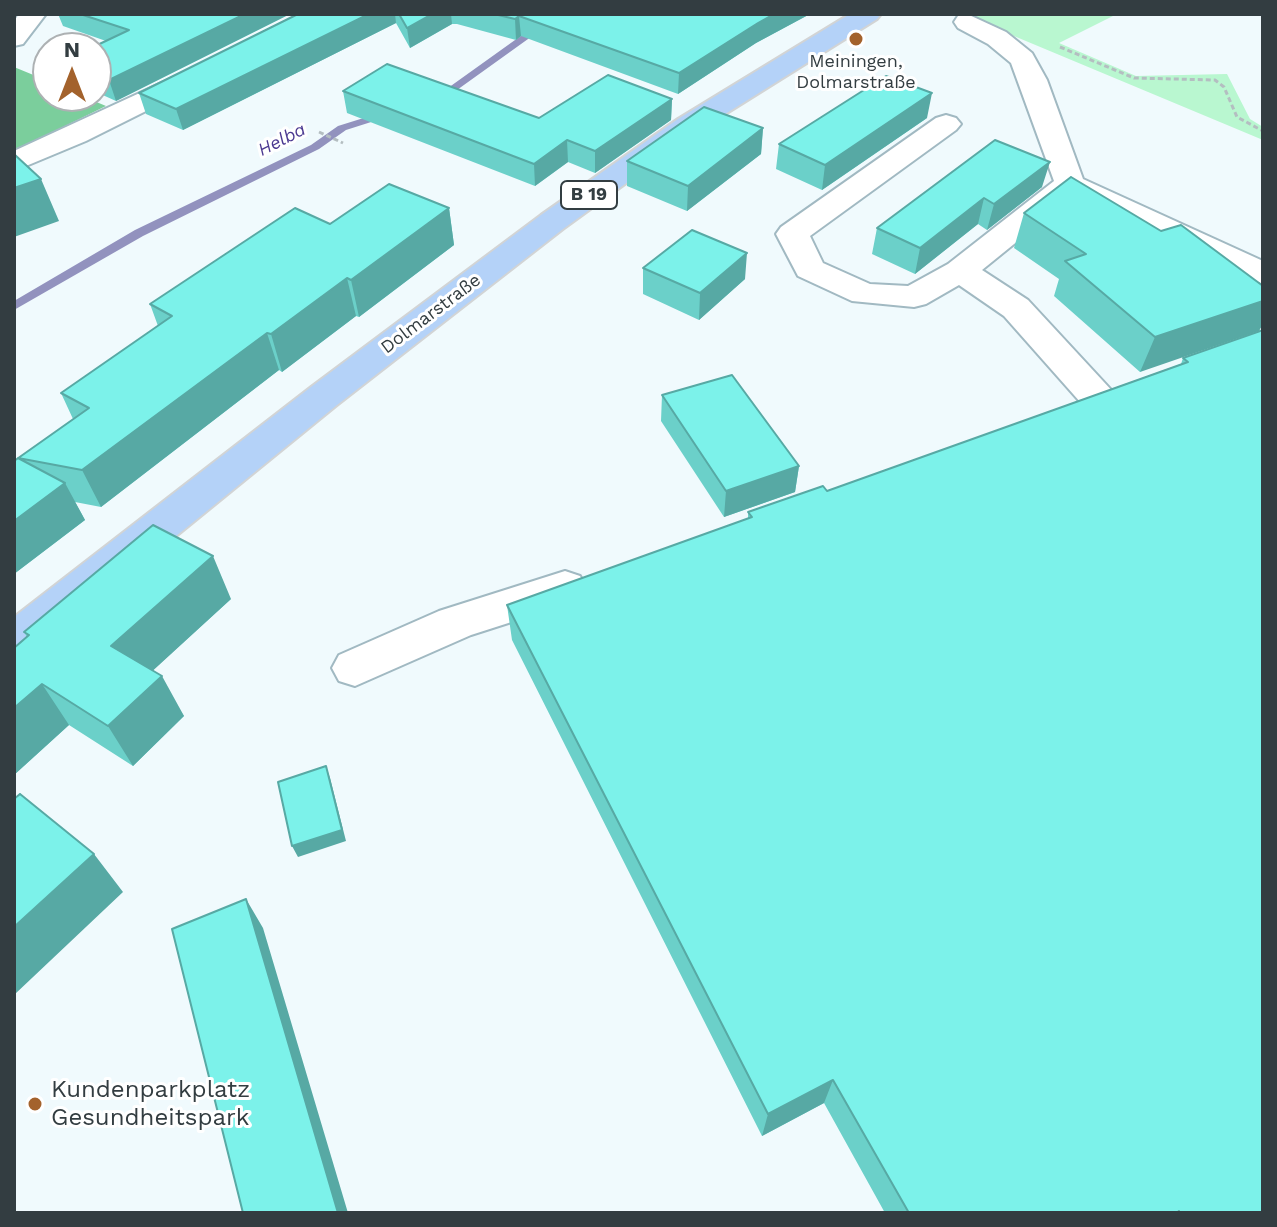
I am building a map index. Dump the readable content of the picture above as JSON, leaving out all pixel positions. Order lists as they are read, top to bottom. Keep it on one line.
{"streets":{"main road":["B 19","Dolmarstraße"]},"water":["Helba"],"places":["Meiningen, Dolmarstraße","Kundenparkplatz Gesundheitspark"],"north":"top"}
